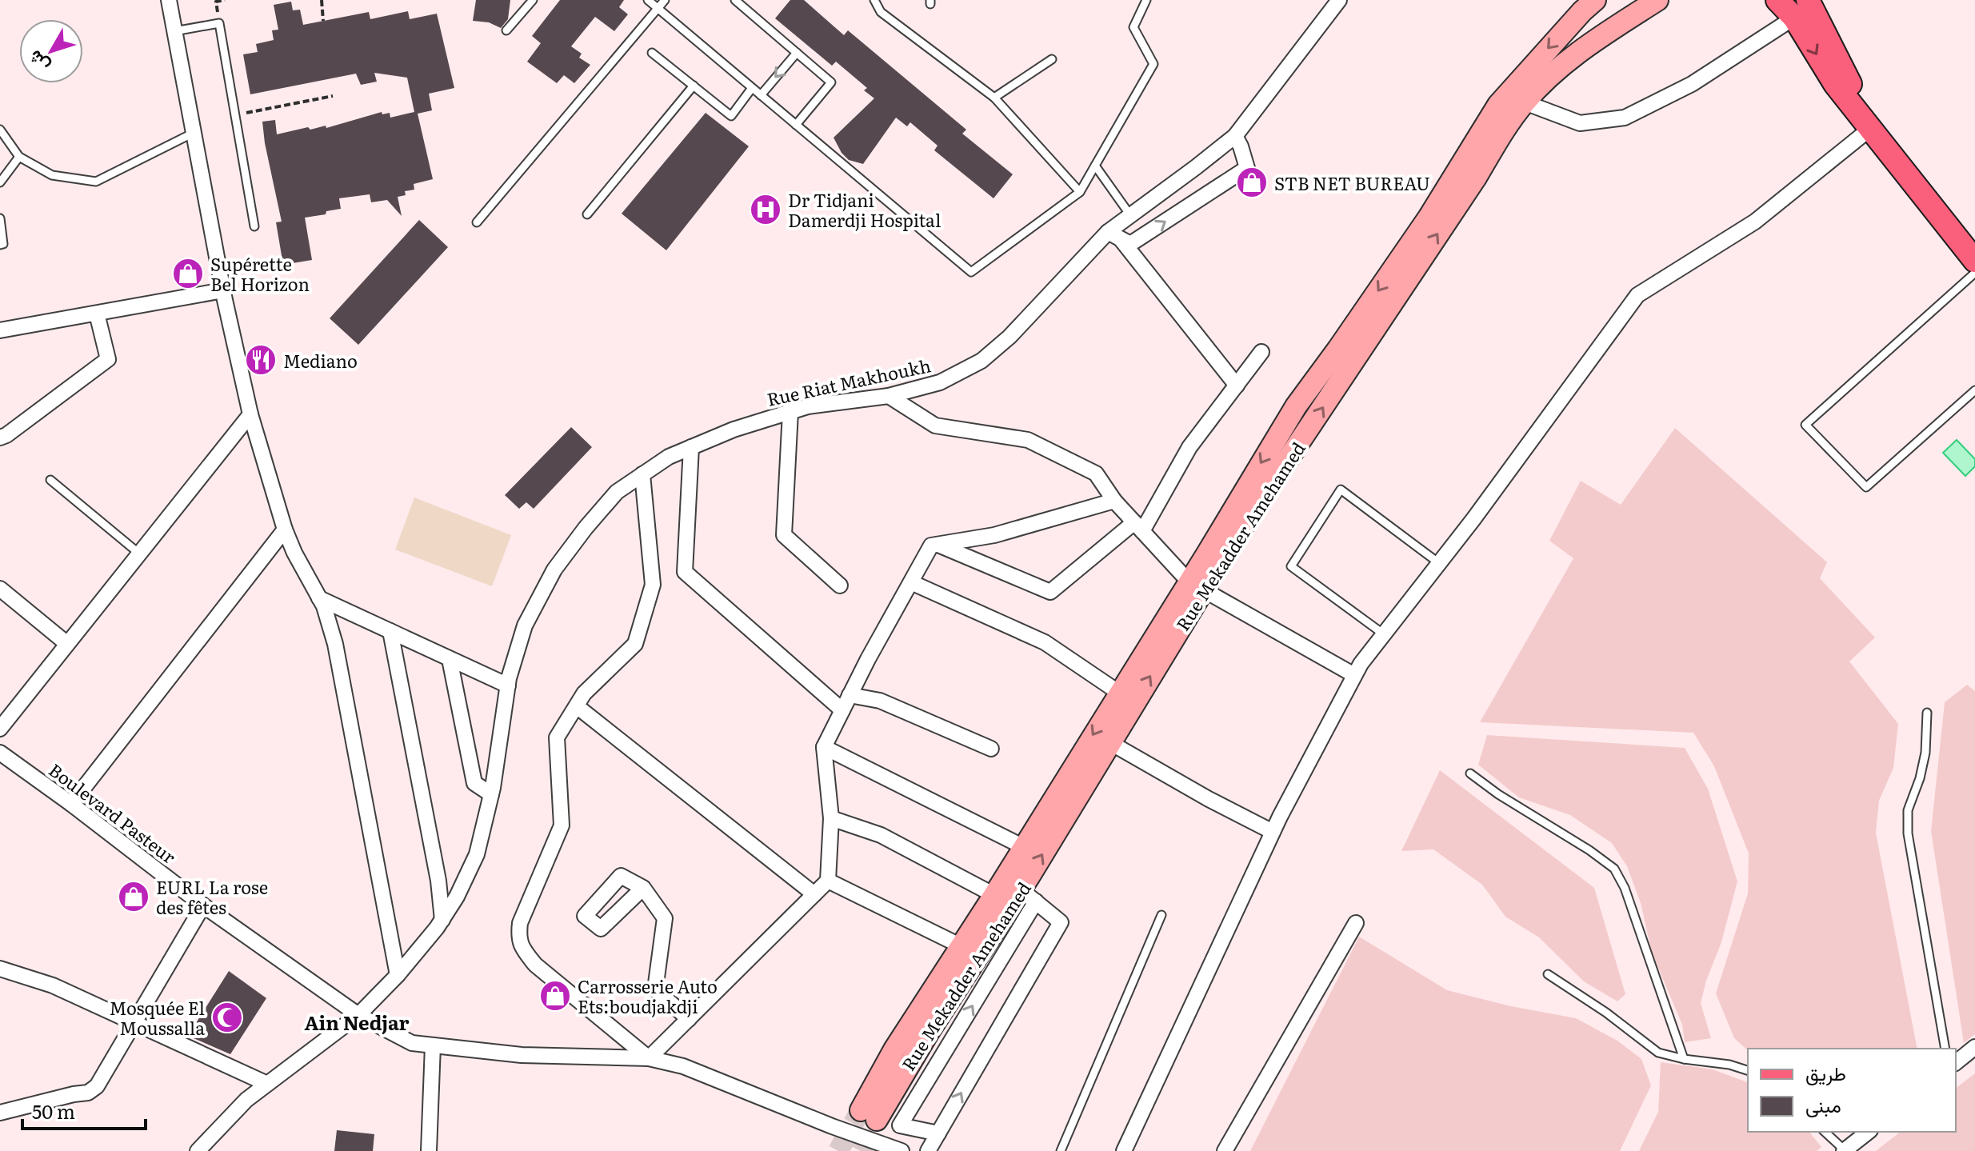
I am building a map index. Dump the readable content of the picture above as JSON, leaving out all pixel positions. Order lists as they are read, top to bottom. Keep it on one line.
{"streets":{"main road":["Rue Mekadder Amehamed"],"street":["Rue Riat Makhoukh","Boulevard Pasteur"]},"crossings":[["Rue Riat Makhoukh","Boulevard Pasteur"]],"districts":["Ain Nedjar"],"places":{"shop":["STB NET BUREAU","Supérette Bel Horizon","EURL La rose des fêtes","Carrosserie Auto Ets:boudjakdji"],"hospital":["Dr Tidjani Damerdji Hospital"],"restaurant":["Mediano"],"mosque":["Mosquée El Moussalla"]},"legend":["طريق","مبنى"],"scale_bar":"50 m","north":"bottom left"}
